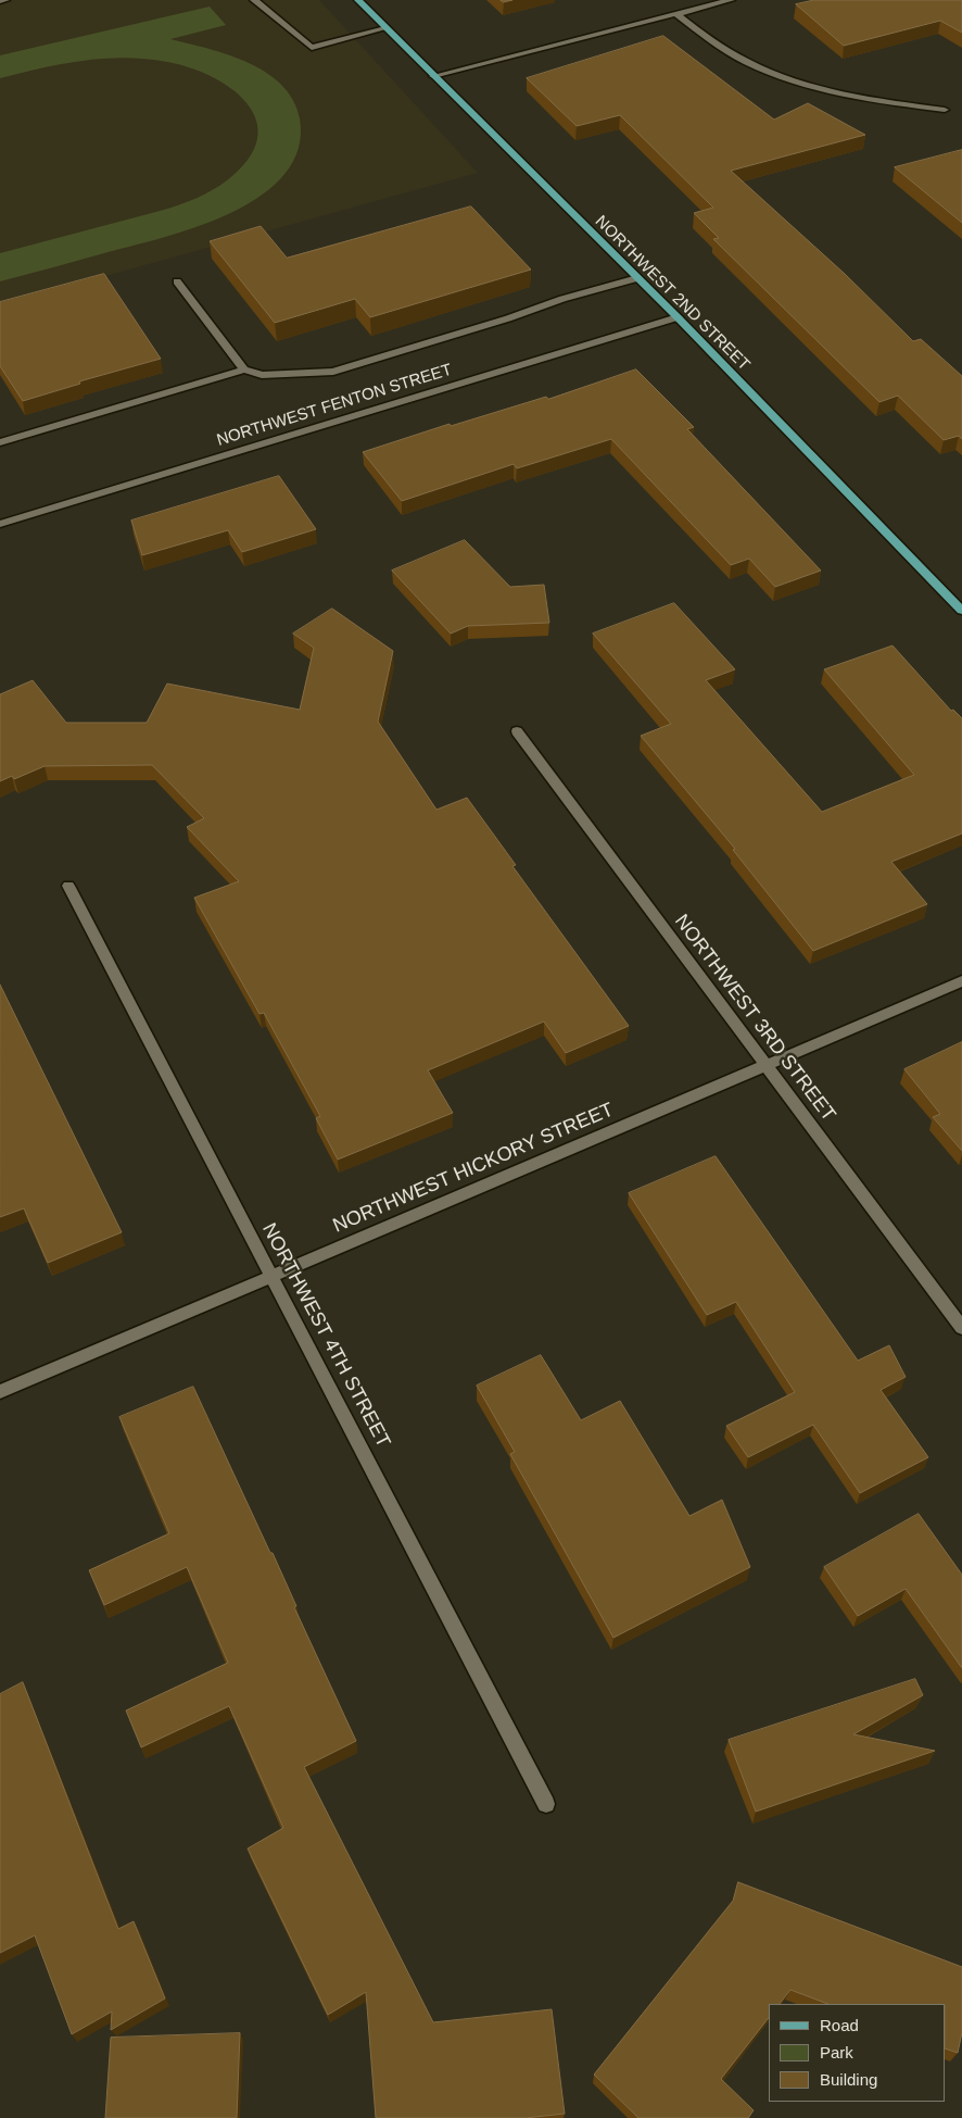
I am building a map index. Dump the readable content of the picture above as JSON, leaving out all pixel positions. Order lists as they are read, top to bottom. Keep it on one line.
{"streets":{"main road":["NORTHWEST 2ND STREET"],"street":["NORTHWEST FENTON STREET","NORTHWEST 3RD STREET","NORTHWEST HICKORY STREET","NORTHWEST 4TH STREET"]},"crossings":[["NORTHWEST 2ND STREET","NORTHWEST FENTON STREET"],["NORTHWEST 3RD STREET","NORTHWEST HICKORY STREET"],["NORTHWEST HICKORY STREET","NORTHWEST 4TH STREET"]],"legend":["Road","Park","Building"]}
